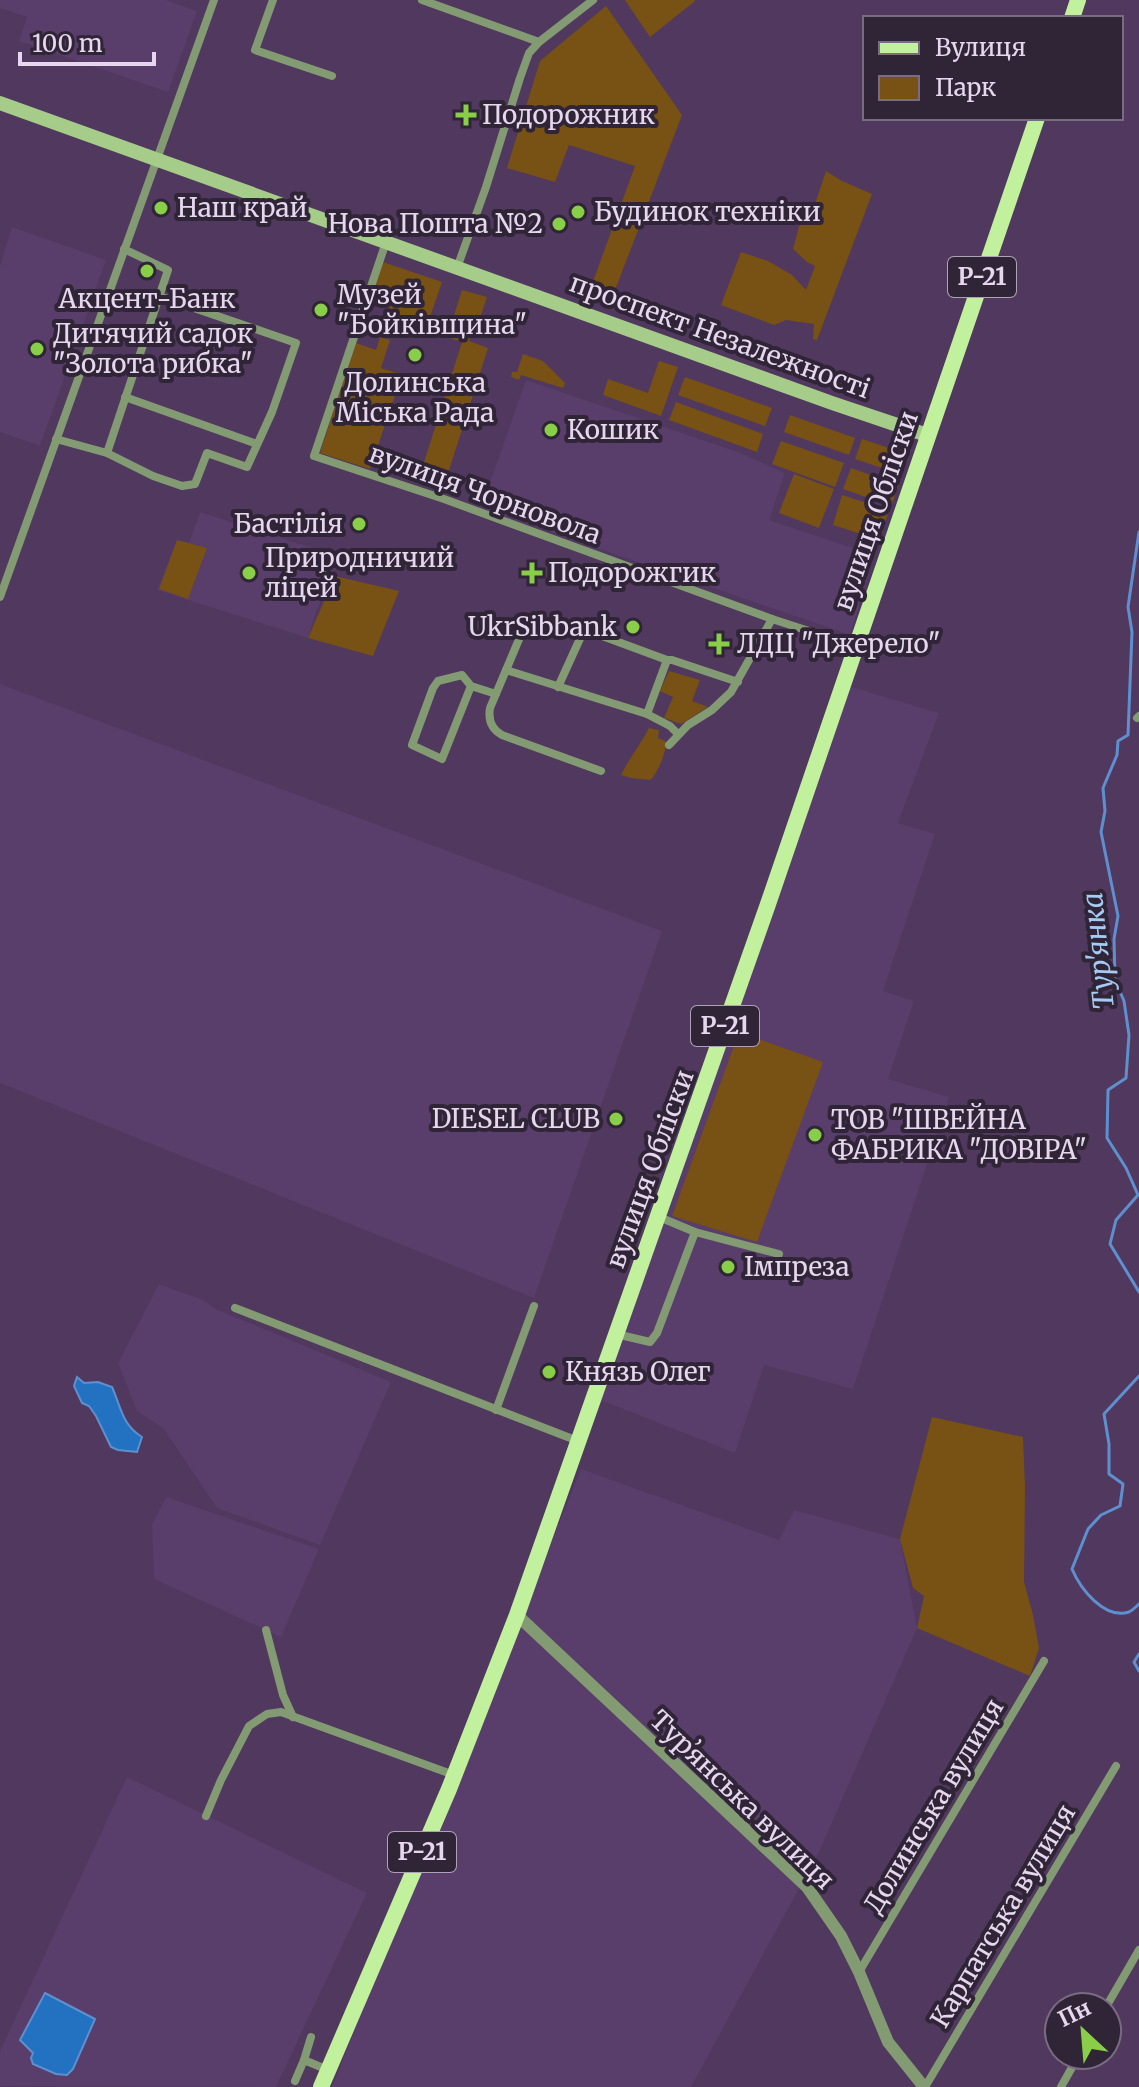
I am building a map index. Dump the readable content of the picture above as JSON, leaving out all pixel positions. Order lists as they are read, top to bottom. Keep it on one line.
{"streets":{"main road":["Р-21","проспект Незалежності","вулиця Обліски"],"street":["вулиця Чорновола","Турʼянська вулиця","Долинська вулиця","Карпатська вулиця"]},"crossings":[["проспект Незалежності","вулиця Чорновола"],["проспект Незалежності","вулиця Обліски"],["вулиця Чорновола","вулиця Обліски"],["вулиця Обліски","Турʼянська вулиця"],["Турʼянська вулиця","Долинська вулиця"],["Турʼянська вулиця","Карпатська вулиця"]],"water":["Тур'янка"],"places":{"health":["Подорожник","Подорожгик","ЛДЦ \"Джерело\""],"other":["Наш край","Будинок техніки","Нова Пошта №2","Акцент-Банк","Музей \"Бойківщина\"","Дитячий садок \"Золота рибка\"","Долинська Міська Рада","Кошик","Бастілія","Природничий ліцей","UkrSibbank","DIESEL CLUB","ТОВ \"ШВЕЙНА ФАБРИКА \"ДОВІРА\"","Імпреза","Князь Олег"]},"legend":["Вулиця","Парк"],"scale_bar":"100 m","north":"top left"}
